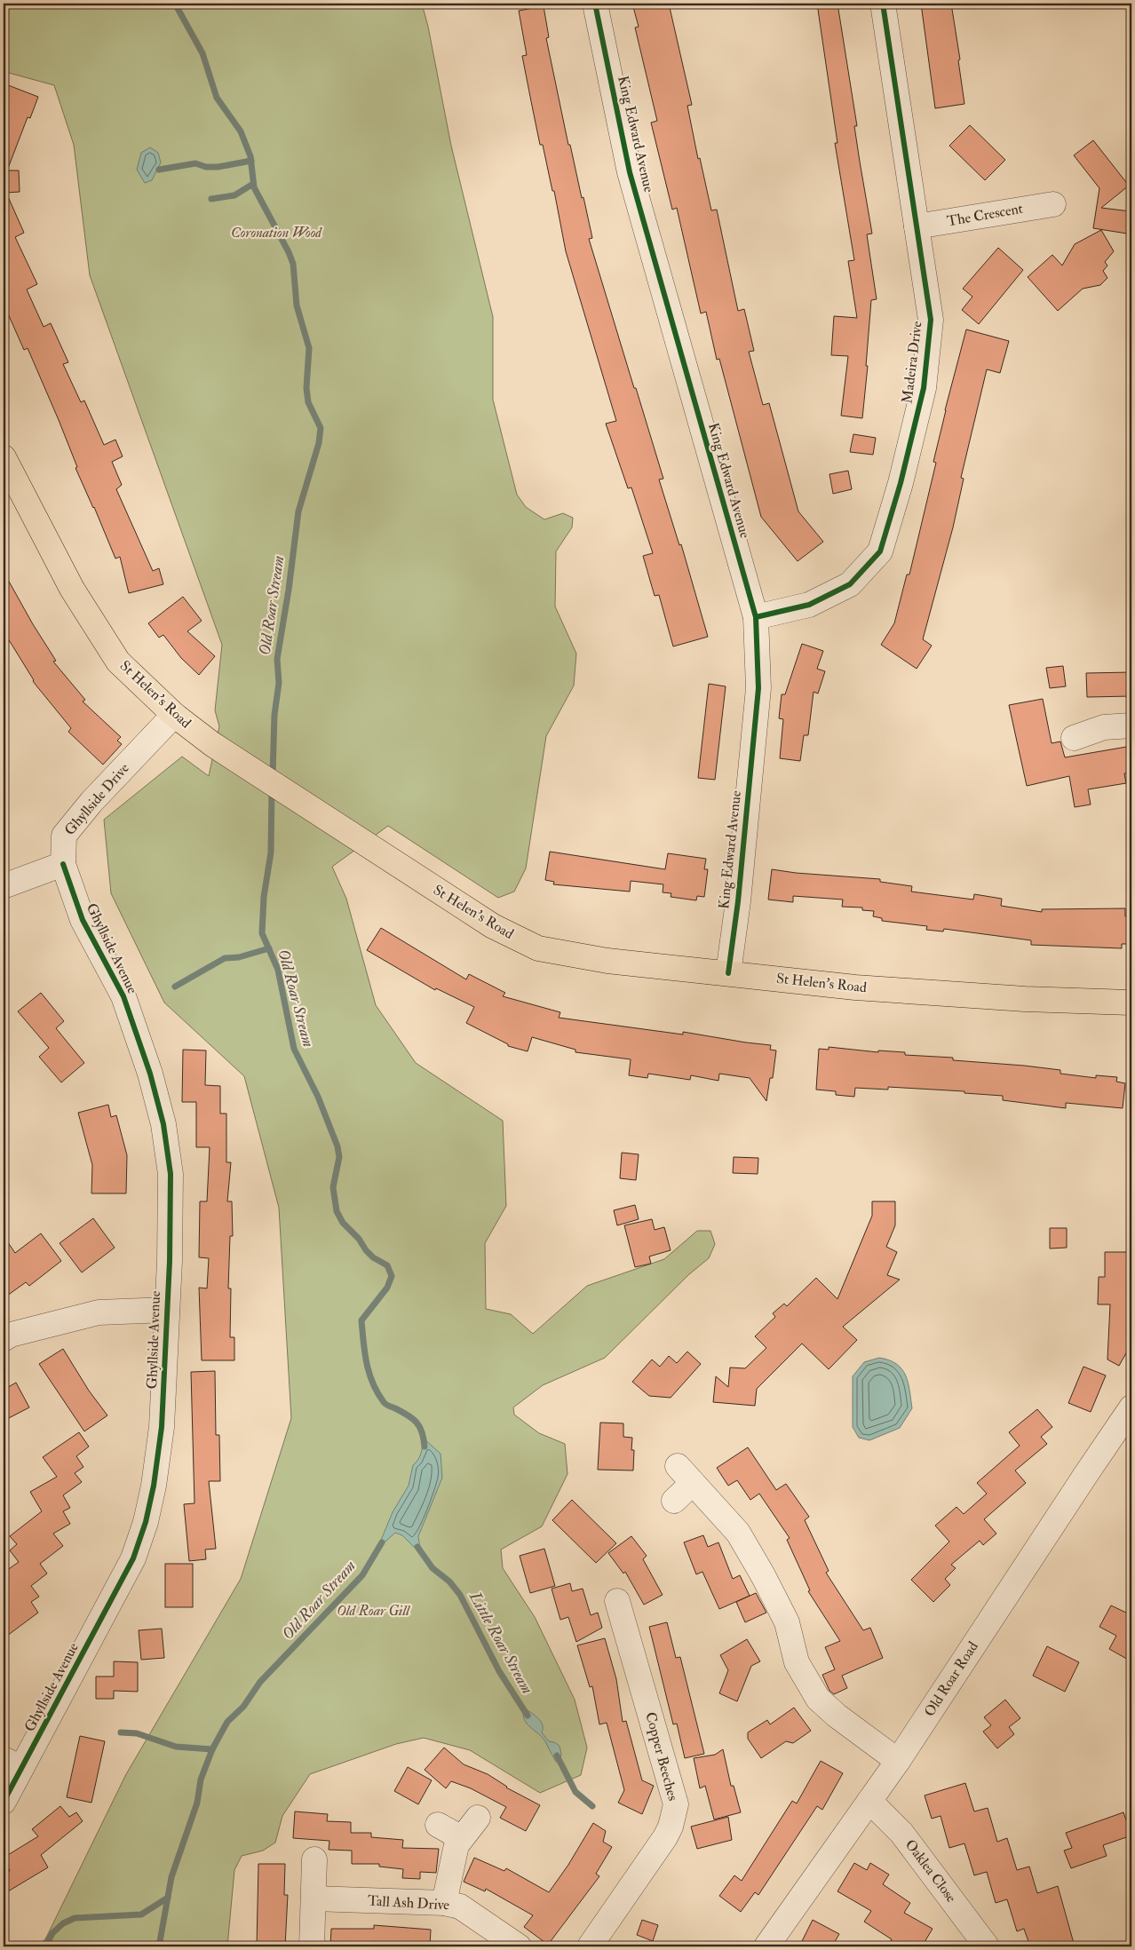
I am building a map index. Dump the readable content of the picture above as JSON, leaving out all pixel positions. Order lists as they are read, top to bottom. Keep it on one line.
{"streets":{"main road":["St Helen's Road"],"street":["King Edward Avenue","The Crescent","Madeira Drive","Ghyllside Drive","Ghyllside Avenue","Old Roar Road","Copper Beeches","Oaklea Close","Tall Ash Drive"]},"crossings":[["King Edward Avenue","Madeira Drive"],["King Edward Avenue","St Helen's Road"],["The Crescent","Madeira Drive"],["St Helen's Road","Ghyllside Drive"],["Ghyllside Drive","Ghyllside Avenue"],["Old Roar Road","Oaklea Close"]],"water":["Old Roar Stream","Little Roar Stream"],"parks":["Coronation Wood","Old Roar Gill"]}
